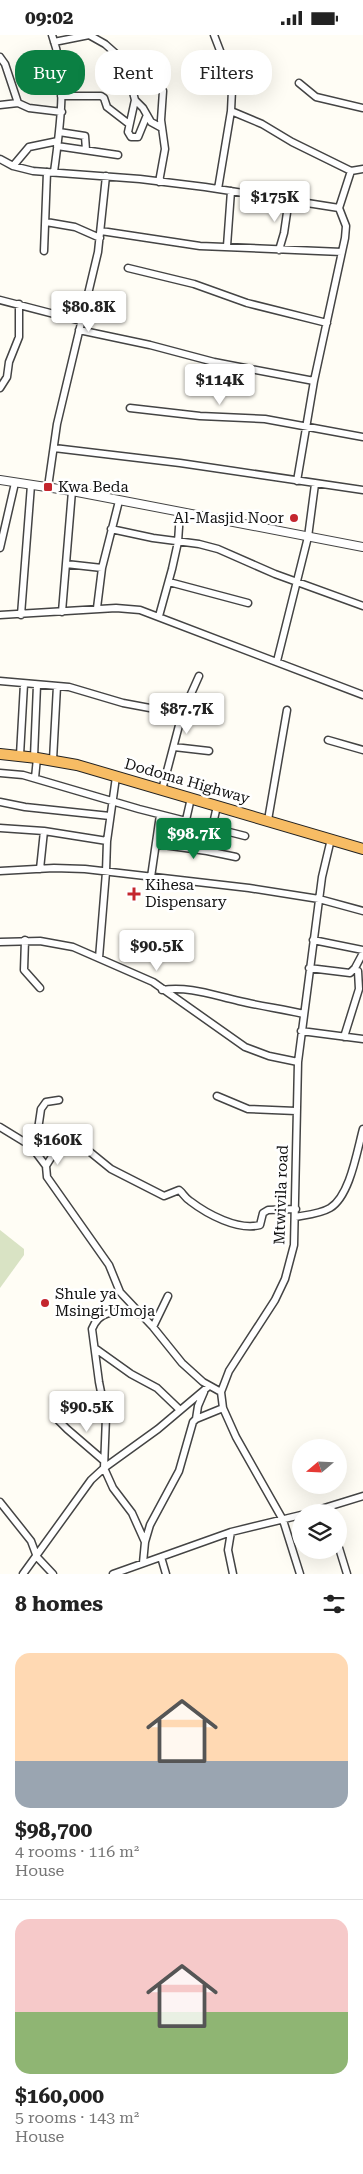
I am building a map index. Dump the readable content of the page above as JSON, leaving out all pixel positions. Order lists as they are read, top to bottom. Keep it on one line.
{"streets":{"highway":["Dodoma Highway"],"street":["Mtwivila road"]},"crossings":[["Dodoma Highway","Mtwivila road"]],"places":{"transit":["Kwa Beda"],"other":["Al-Masjid Noor","Shule ya Msingi Umoja"],"health":["Kihesa Dispensary"]},"north":"left","page":{"status":"09:02","chip":["Buy","Rent","Filters"],"price":["$175K","$80.8K","$114K","$87.7K","$98.7K","$90.5K","$160K","$90.5K"],"heading":"8 homes","list":[{"name":"$98,700","note":"4 rooms · 116 m² · House"},{"name":"$160,000","note":"5 rooms · 143 m² · House"}]}}
